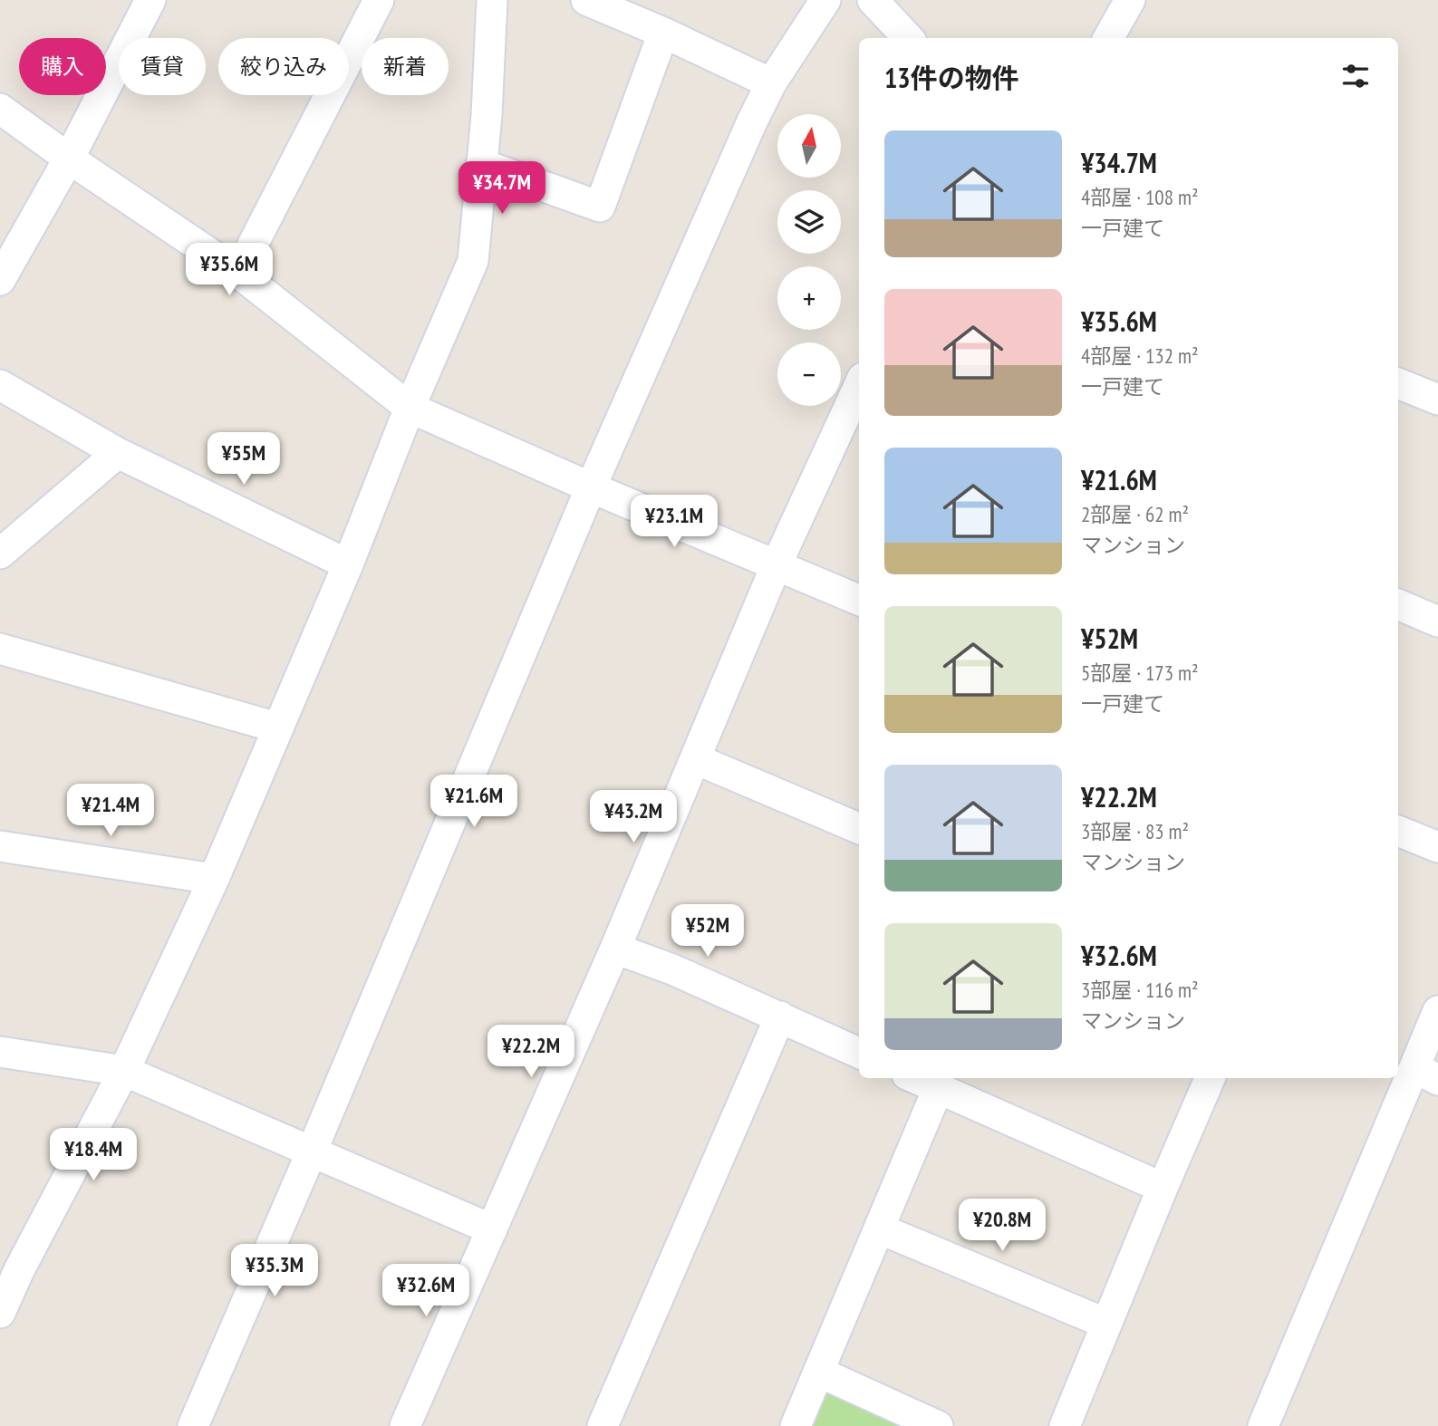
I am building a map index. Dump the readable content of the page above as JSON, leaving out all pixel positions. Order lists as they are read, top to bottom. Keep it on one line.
{"north":"top","page":{"chip":["購入","賃貸","絞り込み","新着"],"heading":"13件の物件","map_buttons":["+","−"],"list":[{"name":"¥34.7M","note":"4部屋 · 108 m² · 一戸建て"},{"name":"¥35.6M","note":"4部屋 · 132 m² · 一戸建て"},{"name":"¥21.6M","note":"2部屋 · 62 m² · マンション"},{"name":"¥52M","note":"5部屋 · 173 m² · 一戸建て"},{"name":"¥22.2M","note":"3部屋 · 83 m² · マンション"},{"name":"¥32.6M","note":"3部屋 · 116 m² · マンション"}],"price":["¥34.7M","¥35.6M","¥55M","¥23.1M","¥21.6M","¥21.4M","¥43.2M","¥52M","¥22.2M","¥18.4M","¥20.8M","¥35.3M","¥32.6M"]}}
